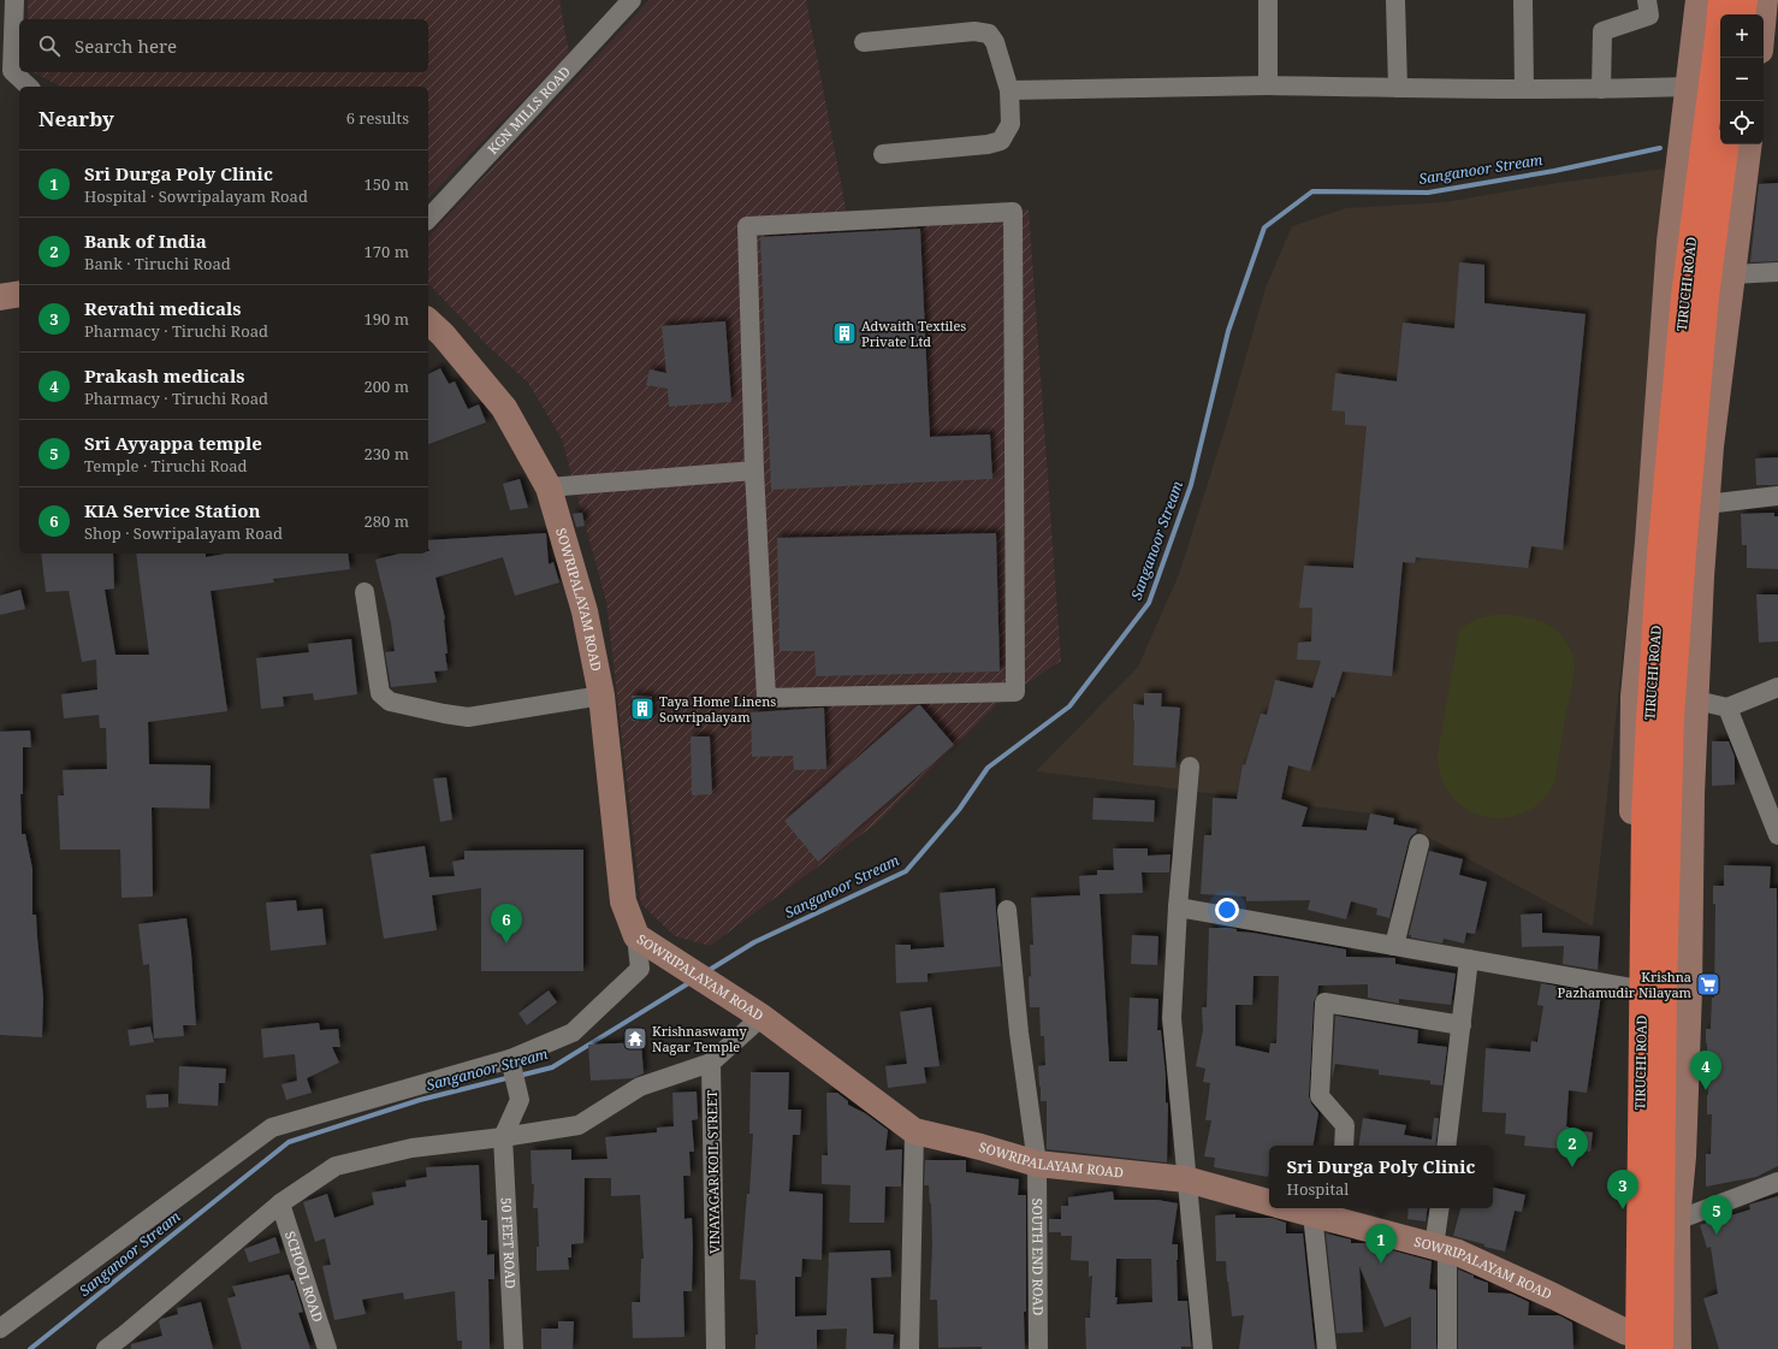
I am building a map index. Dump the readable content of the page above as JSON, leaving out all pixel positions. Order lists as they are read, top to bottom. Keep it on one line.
{"streets":{"highway":["TIRUCHI ROAD"],"street":["KGN MILLS ROAD","SOWRIPALAYAM ROAD","VINAYAGAR KOIL STREET","50 FEET ROAD","SOUTH END ROAD","SCHOOL ROAD"]},"crossings":[["TIRUCHI ROAD","SOWRIPALAYAM ROAD"],["SOWRIPALAYAM ROAD","SOUTH END ROAD"]],"water":["Sanganoor Stream"],"places":{"building":["Adwaith Textiles Private Ltd","Taya Home Linens Sowripalayam"],"supermarket":["Krishna Pazhamudir Nilayam"],"temple":["Krishnaswamy Nagar Temple"]},"page":{"map_buttons":["+","−"],"search":"Search here","heading":["Nearby","6 results"],"list":[{"mark":"1","name":"Sri Durga Poly Clinic","note":"Hospital · Sowripalayam Road","value":"150 m"},{"mark":"2","name":"Bank of India","note":"Bank · Tiruchi Road","value":"170 m"},{"mark":"3","name":"Revathi medicals","note":"Pharmacy · Tiruchi Road","value":"190 m"},{"mark":"4","name":"Prakash medicals","note":"Pharmacy · Tiruchi Road","value":"200 m"},{"mark":"5","name":"Sri Ayyappa temple","note":"Temple · Tiruchi Road","value":"230 m"},{"mark":"6","name":"KIA Service Station","note":"Shop · Sowripalayam Road","value":"280 m"}],"pins":["6","4","2","3","5","1"],"popup":["Sri Durga Poly Clinic","Hospital"]}}
